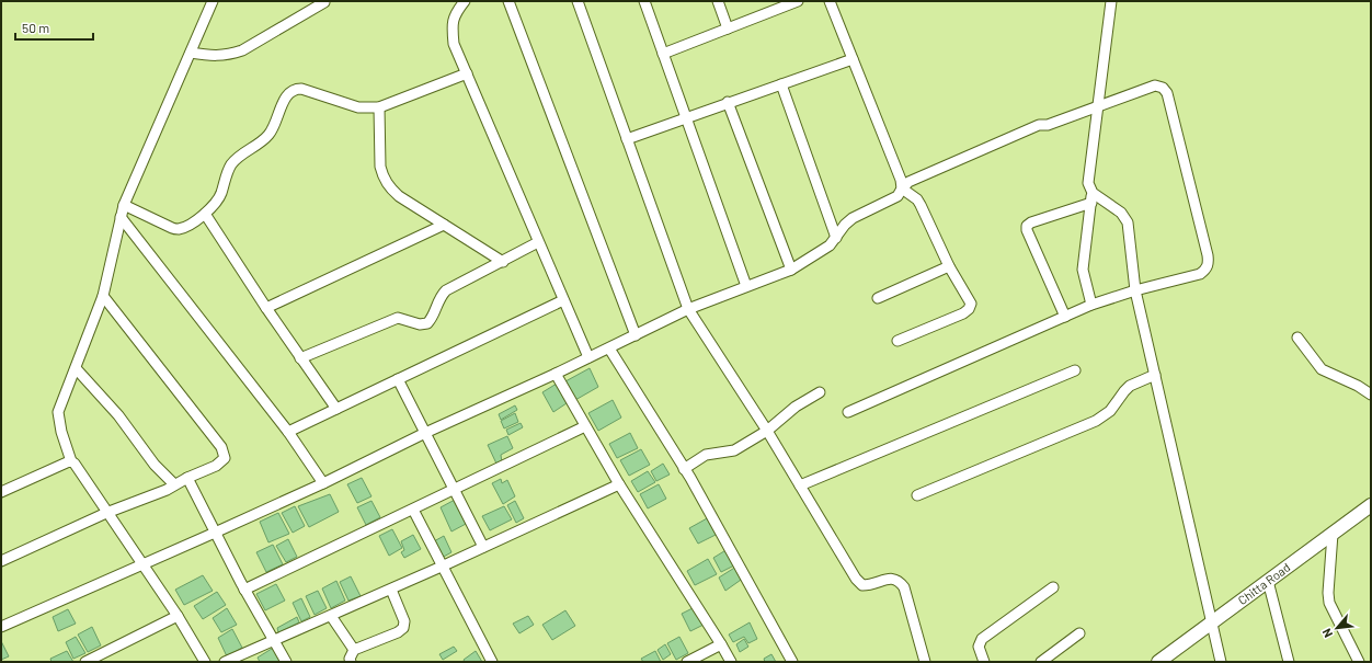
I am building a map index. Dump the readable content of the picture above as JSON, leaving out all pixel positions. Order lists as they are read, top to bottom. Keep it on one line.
{"streets":{"street":["Chitta Road"]},"scale_bar":"50 m","north":"bottom left"}
